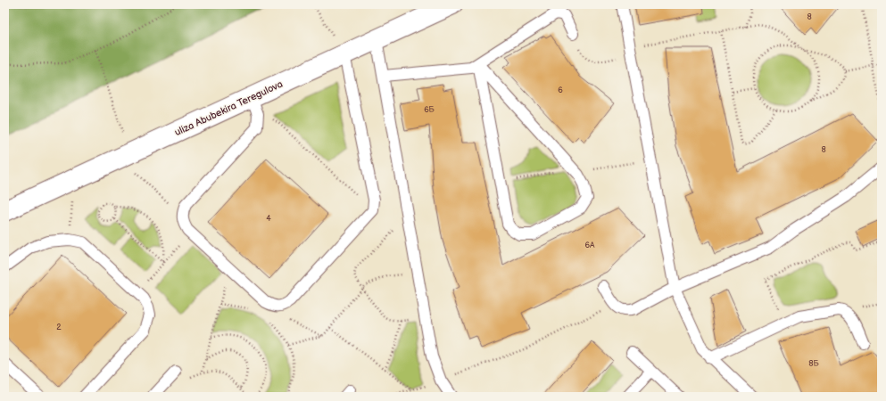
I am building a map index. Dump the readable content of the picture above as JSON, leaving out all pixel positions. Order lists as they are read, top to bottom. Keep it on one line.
{"streets":{"street":["uliza Abubekira Teregulova"]},"house_numbers":["8","6","6Б","8","4","6А","2","8Б"]}
